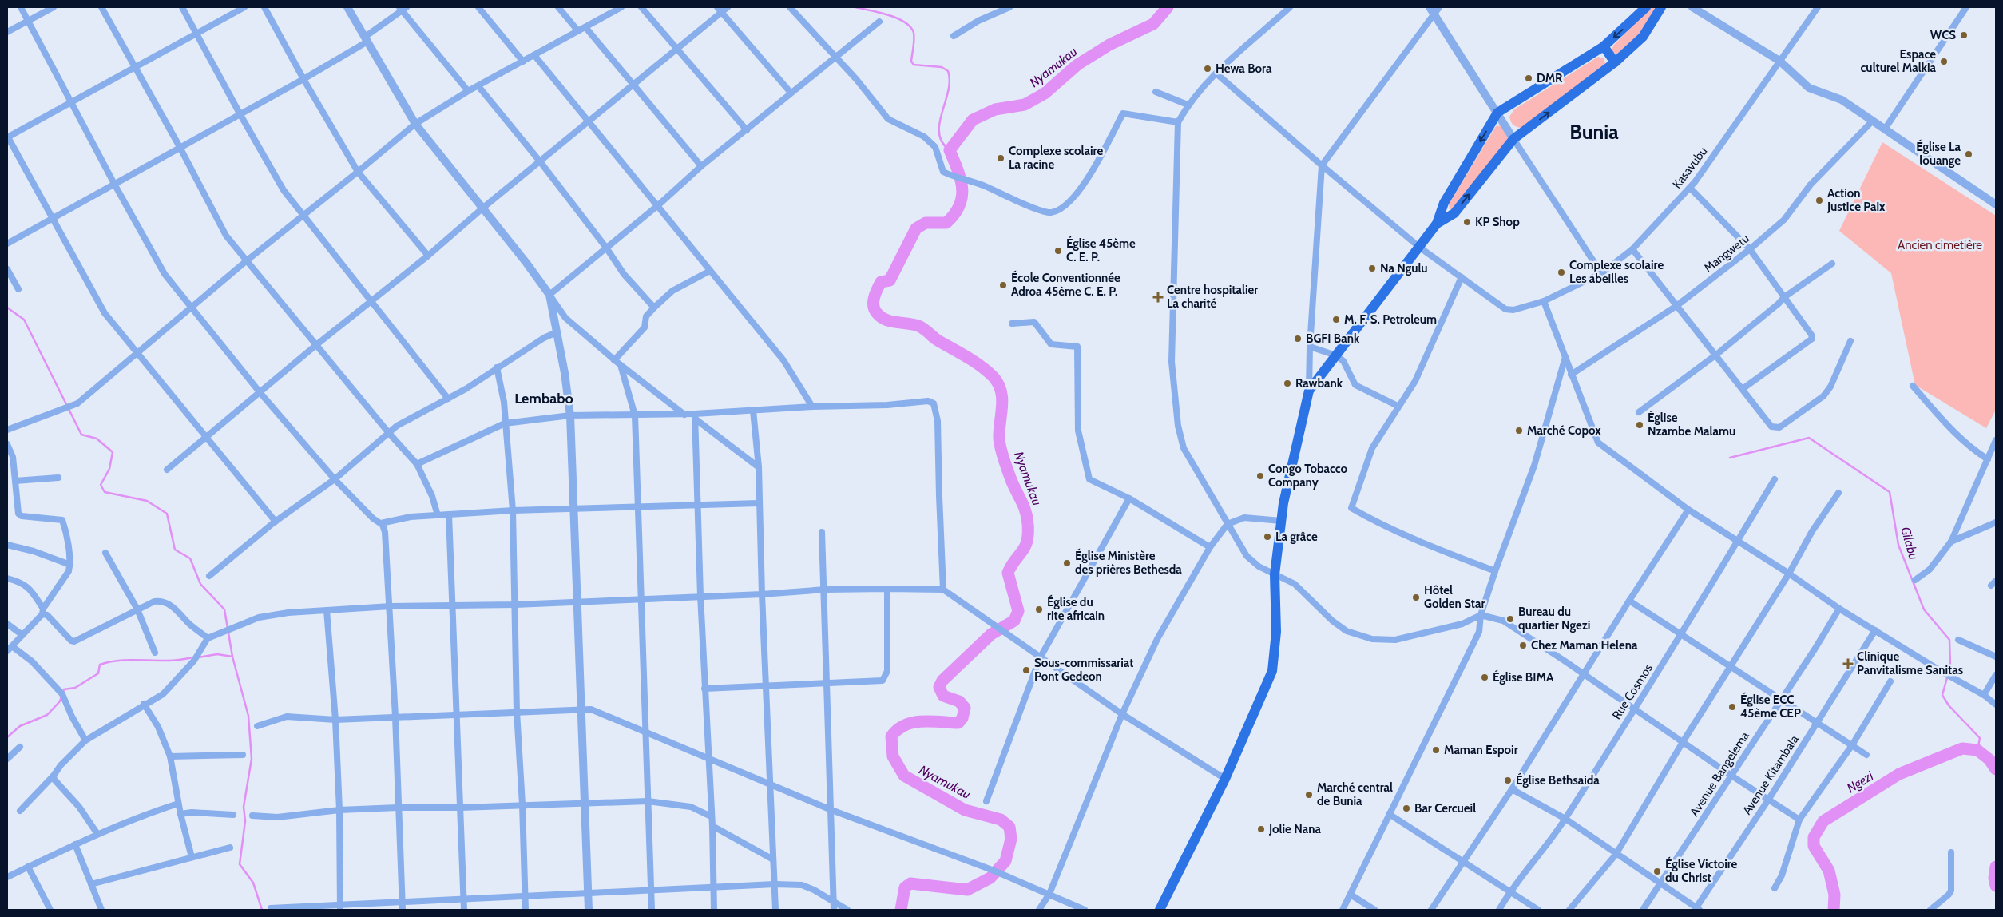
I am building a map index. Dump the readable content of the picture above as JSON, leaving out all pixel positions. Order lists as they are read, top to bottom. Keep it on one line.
{"streets":{"street":["Kasavubu","Mangwetu","Rue Cosmos","Avenue Bangelema","Avenue Kitambala"]},"districts":["Bunia","Lembabo"],"water":["Nyamukau","Gilabu","Ngezi"],"parks":["Ancien cimetière"],"places":{"other":["WCS","Espace culturel Malkia","Hewa Bora","DMR","Église La louange","Complexe scolaire La racine","Action Justice Paix","KP Shop","Église 45ème C. E. P.","Na Ngulu","Complexe scolaire Les abeilles","École Conventionnée Adroa 45ème C. E. P.","M. F. S. Petroleum","BGFI Bank","Rawbank","Église Nzambe Malamu","Marché Copox","Congo Tobacco Company","La grâce","Église Ministère des prières Bethesda","Hôtel Golden Star","Église du rite africain","Bureau du quartier Ngezi","Chez Maman Helena","Sous-commissariat Pont Gedeon","Église BIMA","Église ECC 45ème CEP","Maman Espoir","Église Bethsaida","Marché central de Bunia","Bar Cercueil","Jolie Nana","Église Victoire du Christ"],"health":["Centre hospitalier La charité","Clinique Panvitalisme Sanitas"]}}
